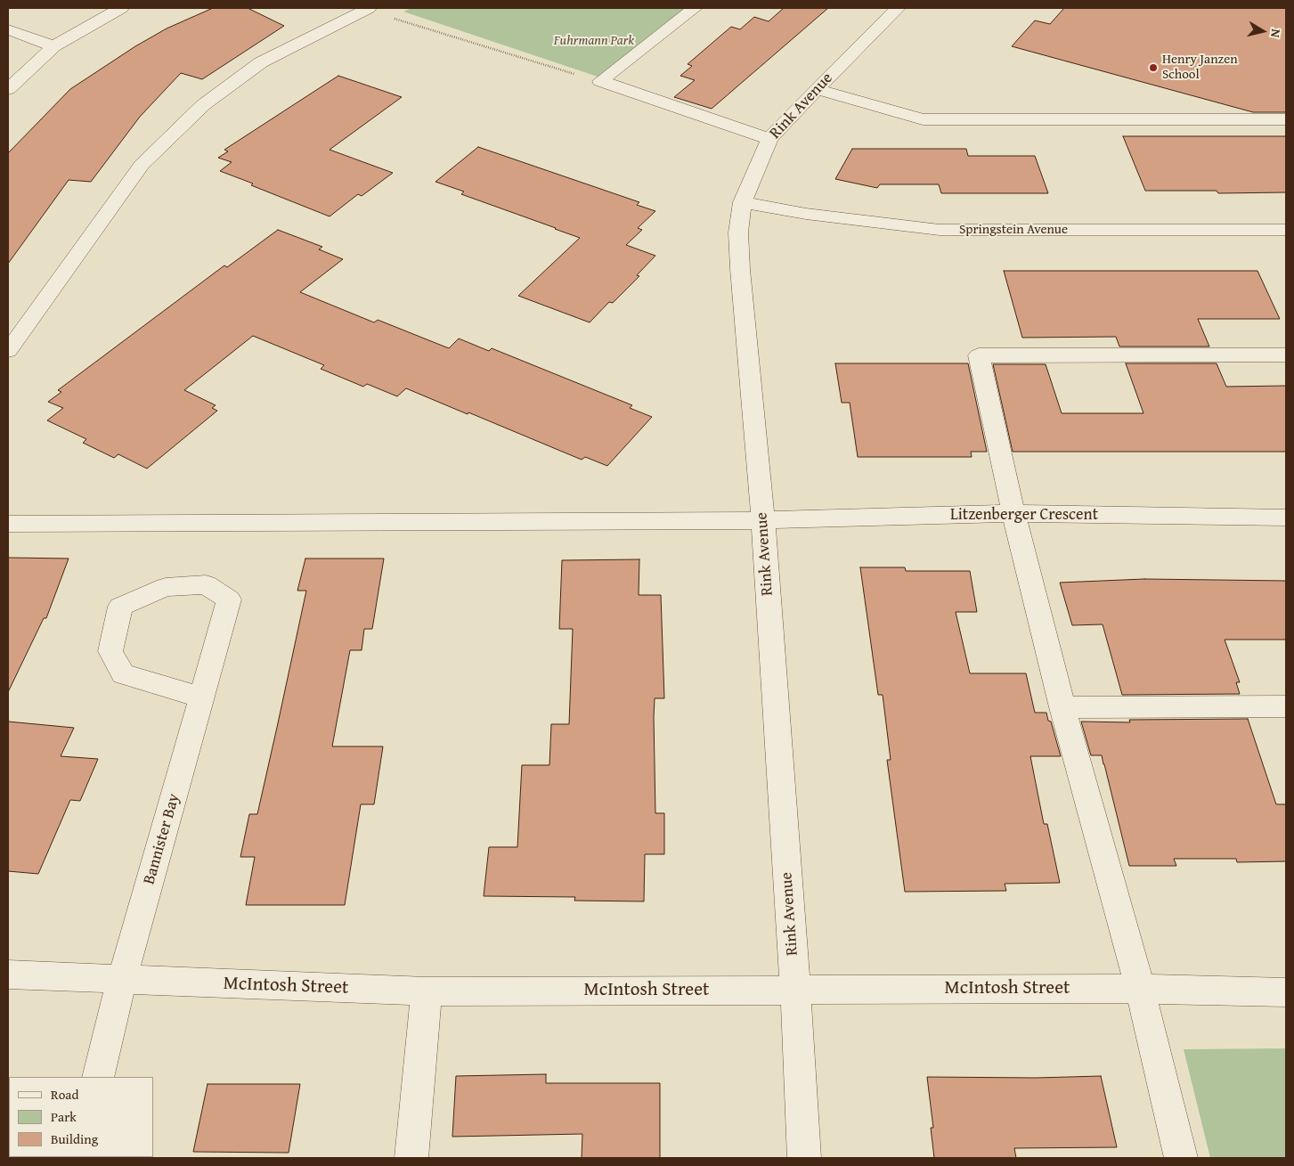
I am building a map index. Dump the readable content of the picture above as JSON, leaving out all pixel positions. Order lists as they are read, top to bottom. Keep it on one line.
{"streets":{"street":["Rink Avenue","Springstein Avenue","Litzenberger Crescent","Bannister Bay","McIntosh Street"]},"crossings":[["Rink Avenue","Springstein Avenue"],["Rink Avenue","Litzenberger Crescent"],["Rink Avenue","McIntosh Street"],["Bannister Bay","McIntosh Street"]],"parks":["Fuhrmann Park"],"places":["Henry Janzen School"],"legend":["Road","Park","Building"],"north":"right"}
